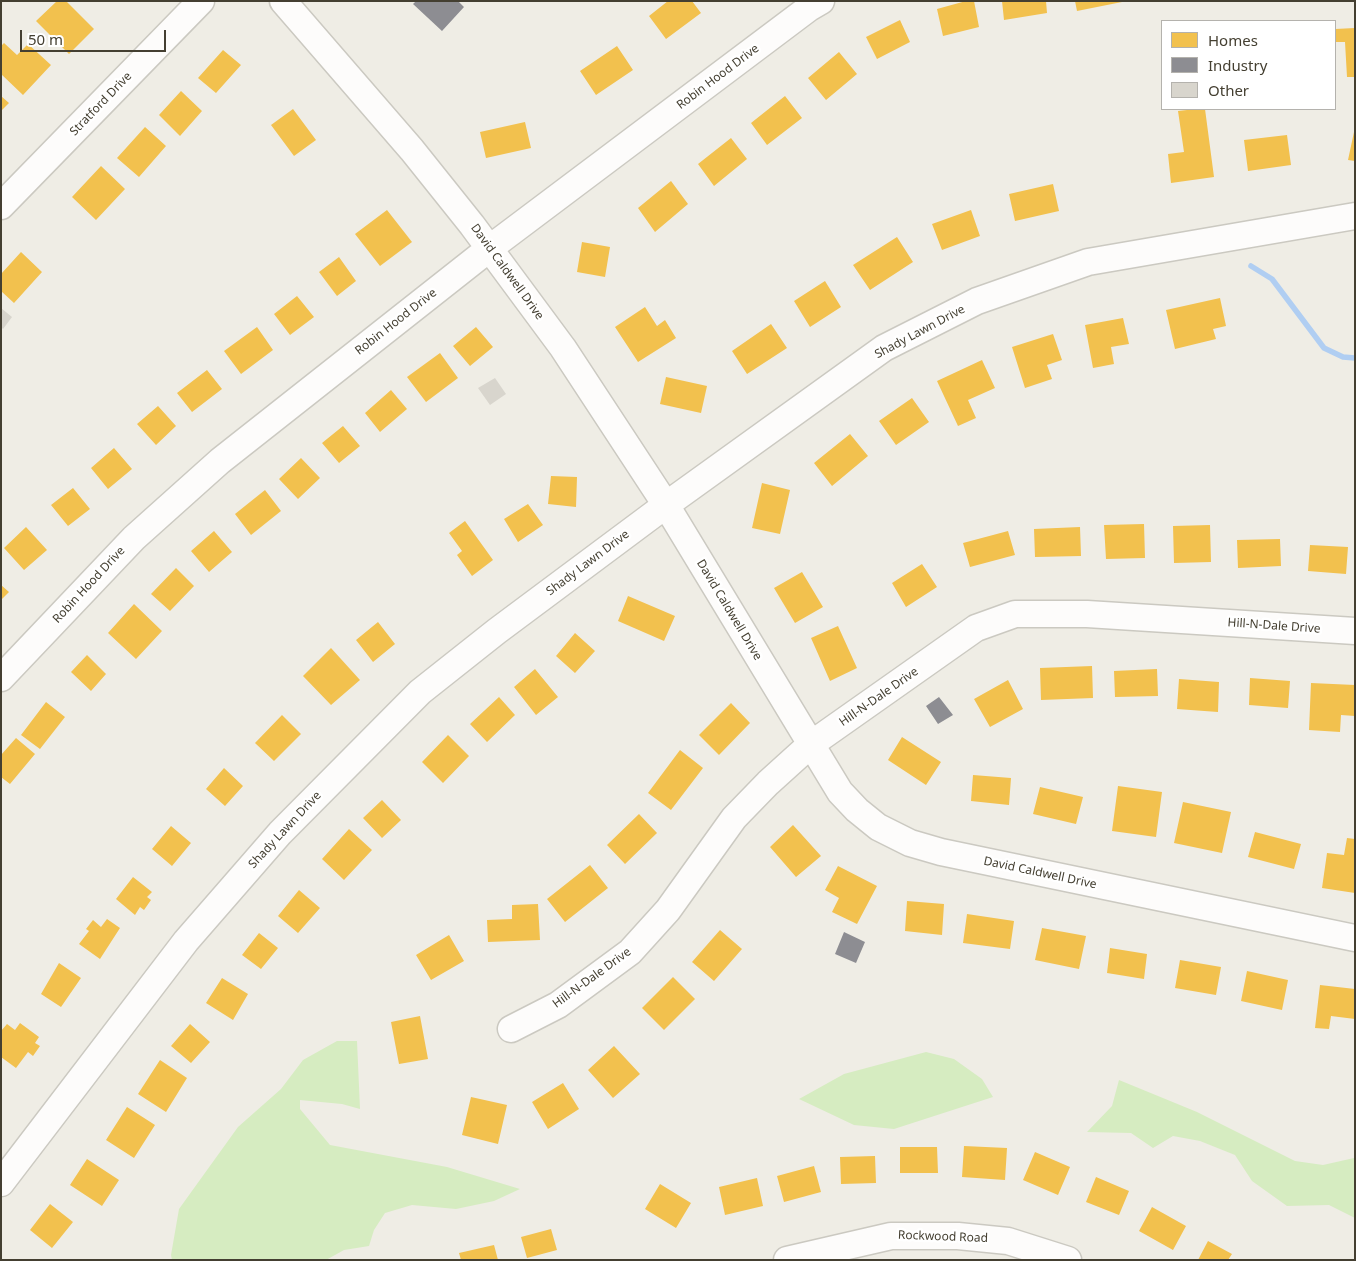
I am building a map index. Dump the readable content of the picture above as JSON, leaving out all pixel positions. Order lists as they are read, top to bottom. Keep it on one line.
{"streets":{"street":["Robin Hood Drive","Stratford Drive","David Caldwell Drive","Shady Lawn Drive","Hill-N-Dale Drive","Rockwood Road"]},"crossings":[["Robin Hood Drive","David Caldwell Drive"],["David Caldwell Drive","Shady Lawn Drive"],["David Caldwell Drive","Hill-N-Dale Drive"]],"legend":["Homes","Industry","Other"],"scale_bar":"50 m"}
